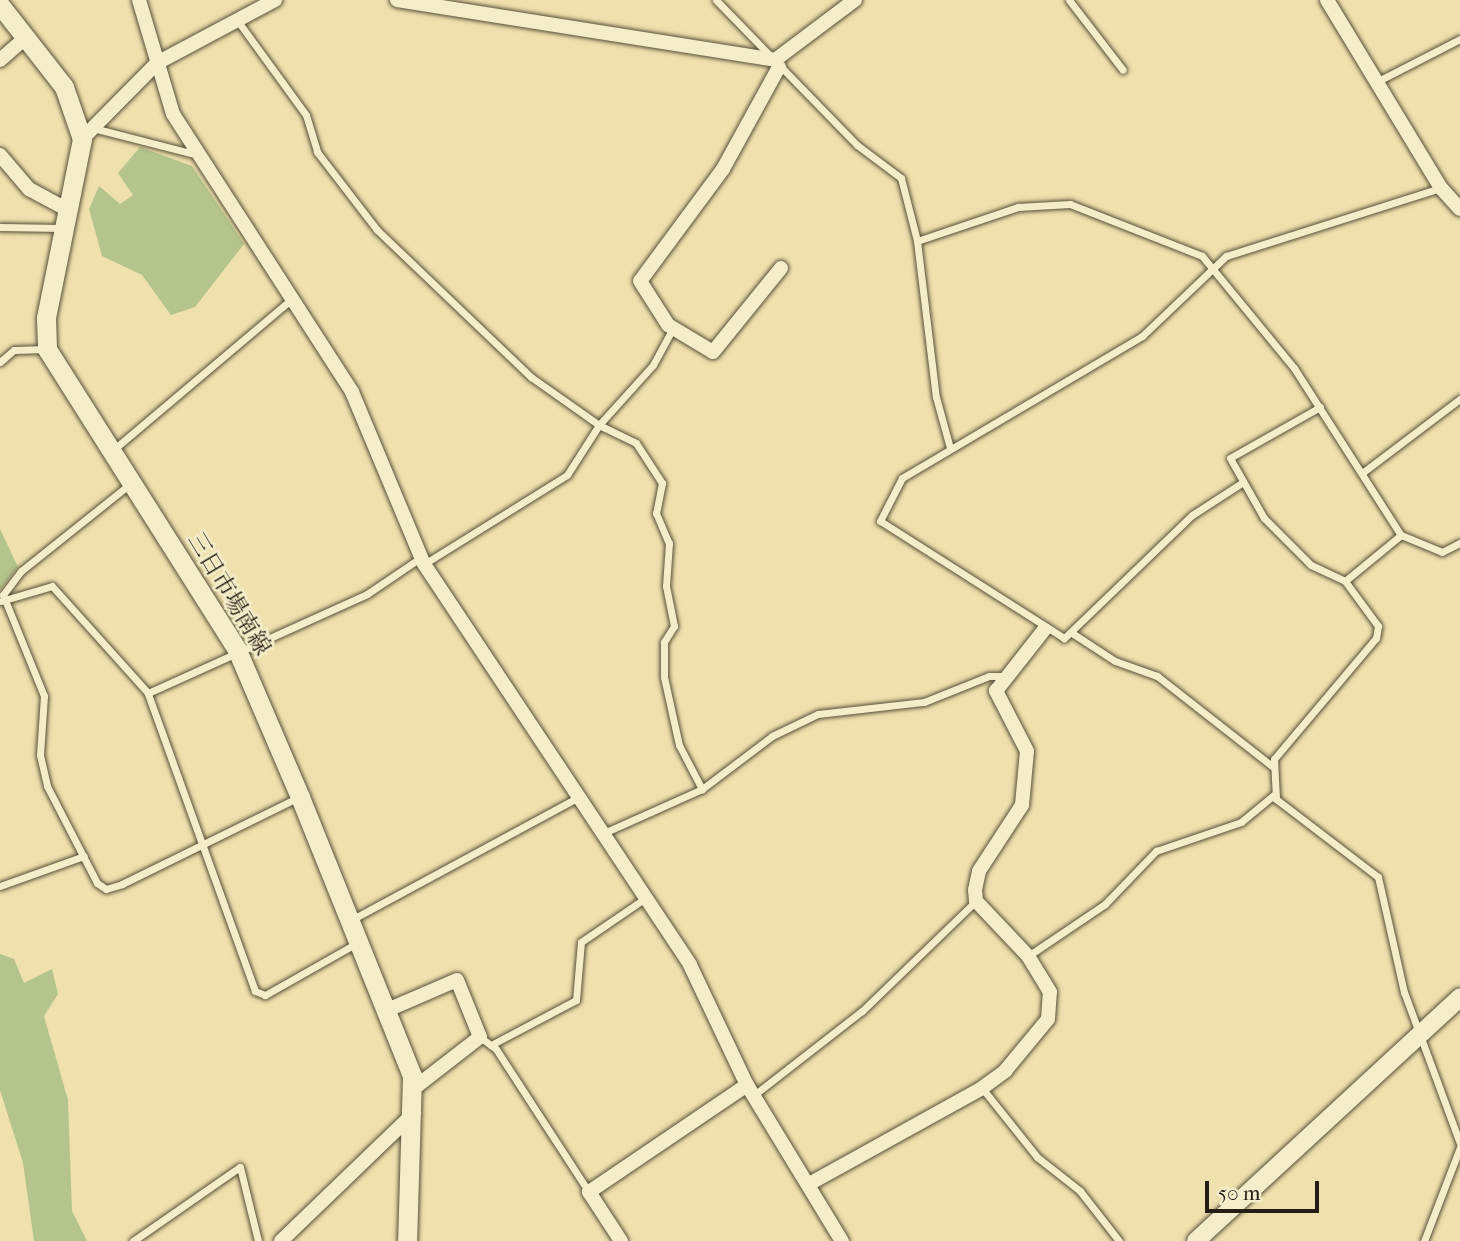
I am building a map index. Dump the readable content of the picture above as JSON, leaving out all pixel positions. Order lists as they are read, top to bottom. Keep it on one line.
{"streets":{"main road":["三日市場南線"]},"scale_bar":"50 m"}
